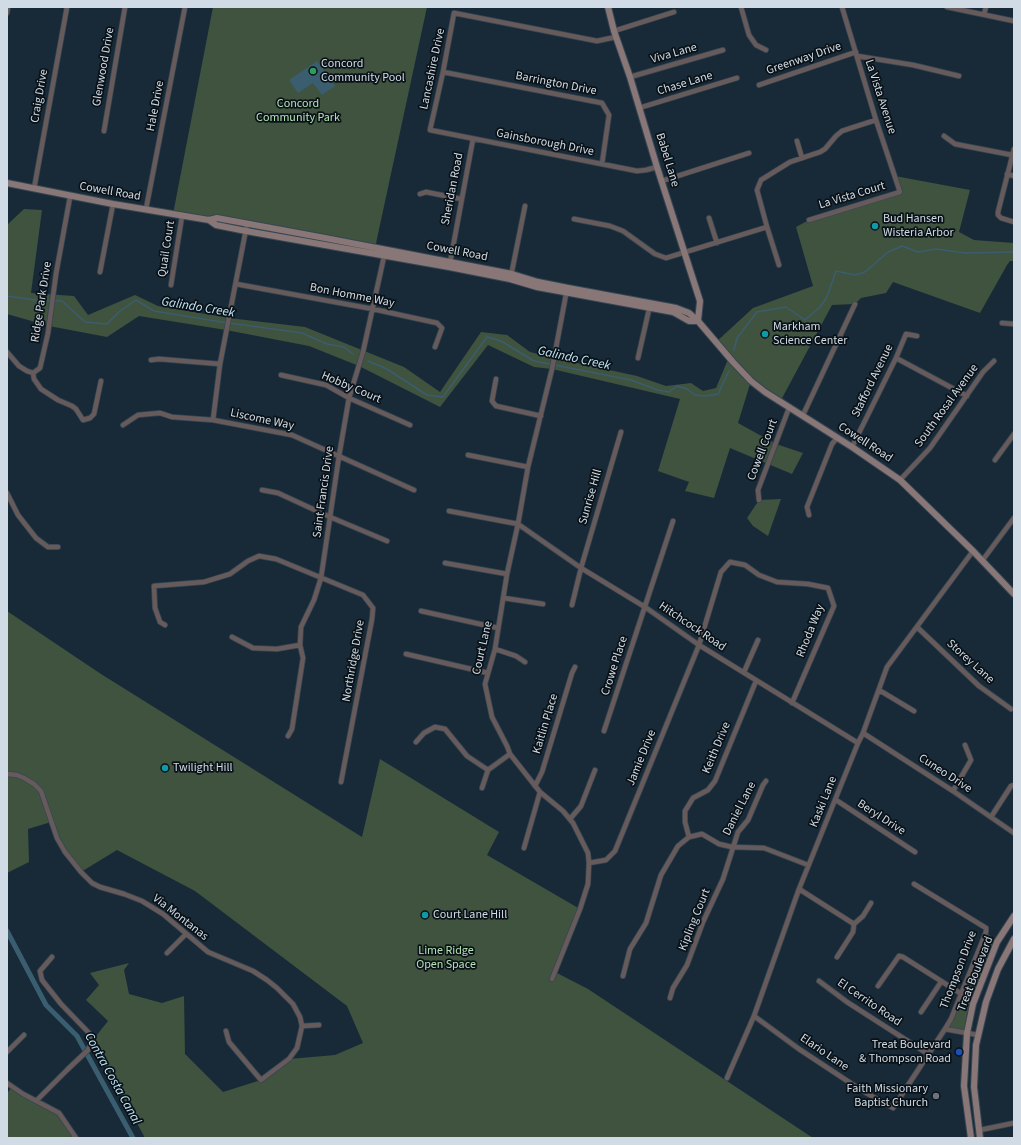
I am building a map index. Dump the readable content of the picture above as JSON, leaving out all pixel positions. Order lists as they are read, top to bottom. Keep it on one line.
{"streets":{"street":["Viva Lane","Greenway Drive","Glenwood Drive","Lancashire Drive","Barrington Drive","Chase Lane","Craig Drive","La Vista Avenue","Hale Drive","Gainsborough Drive","Babel Lane","Sheridan Road","Cowell Road","La Vista Court","Quail Court","Bon Homme Way","Ridge Park Drive","Stafford Avenue","Hobby Court","South Rosal Avenue","Liscome Way","Cowell Court","Saint Francis Drive","Sunrise Hill","Hitchcock Road","Rhoda Way","Court Lane","Northridge Drive","Storey Lane","Crowe Place","Kaitlin Place","Keith Drive","Jamie Drive","Cuneo Drive","Kaski Lane","Daniel Lane","Beryl Drive","Via Montanas","Kipling Court","Thompson Drive","Treat Boulevard","El Cerrito Road","Elario Lane"]},"crossings":[["Viva Lane","Babel Lane"],["Greenway Drive","La Vista Avenue"],["Lancashire Drive","Barrington Drive"],["Lancashire Drive","Gainsborough Drive"],["Lancashire Drive","Babel Lane"],["Barrington Drive","Gainsborough Drive"],["Chase Lane","Babel Lane"],["Craig Drive","Cowell Road"],["La Vista Avenue","La Vista Court"],["Hale Drive","Cowell Road"],["Gainsborough Drive","Babel Lane"],["Gainsborough Drive","Sheridan Road"],["Babel Lane","Cowell Road"],["Sheridan Road","Cowell Road"],["Cowell Road","Quail Court"],["Cowell Road","Ridge Park Drive"],["Cowell Road","Stafford Avenue"],["Cowell Road","South Rosal Avenue"],["Cowell Road","Cowell Court"],["Cowell Road","Saint Francis Drive"],["Cowell Road","Court Lane"],["Cowell Road","Kaski Lane"],["Bon Homme Way","Saint Francis Drive"],["Hobby Court","Saint Francis Drive"],["Liscome Way","Saint Francis Drive"],["Saint Francis Drive","Northridge Drive"],["Sunrise Hill","Hitchcock Road"],["Hitchcock Road","Rhoda Way"],["Hitchcock Road","Court Lane"],["Hitchcock Road","Crowe Place"],["Hitchcock Road","Keith Drive"],["Hitchcock Road","Jamie Drive"],["Hitchcock Road","Kaski Lane"],["Rhoda Way","Jamie Drive"],["Court Lane","Kaitlin Place"],["Court Lane","Jamie Drive"],["Storey Lane","Kaski Lane"],["Cuneo Drive","Kaski Lane"],["Kaski Lane","Beryl Drive"],["Kaski Lane","Elario Lane"],["Daniel Lane","Kipling Court"],["Thompson Drive","El Cerrito Road"],["Thompson Drive","Elario Lane"]],"water":["Galindo Creek","Contra Costa Canal"],"parks":["Concord Community Park","Lime Ridge Open Space"],"places":["Concord Community Pool","Bud Hansen Wisteria Arbor","Markham Science Center","Twilight Hill","Court Lane Hill","Treat Boulevard & Thompson Road","Faith Missionary Baptist Church"]}
